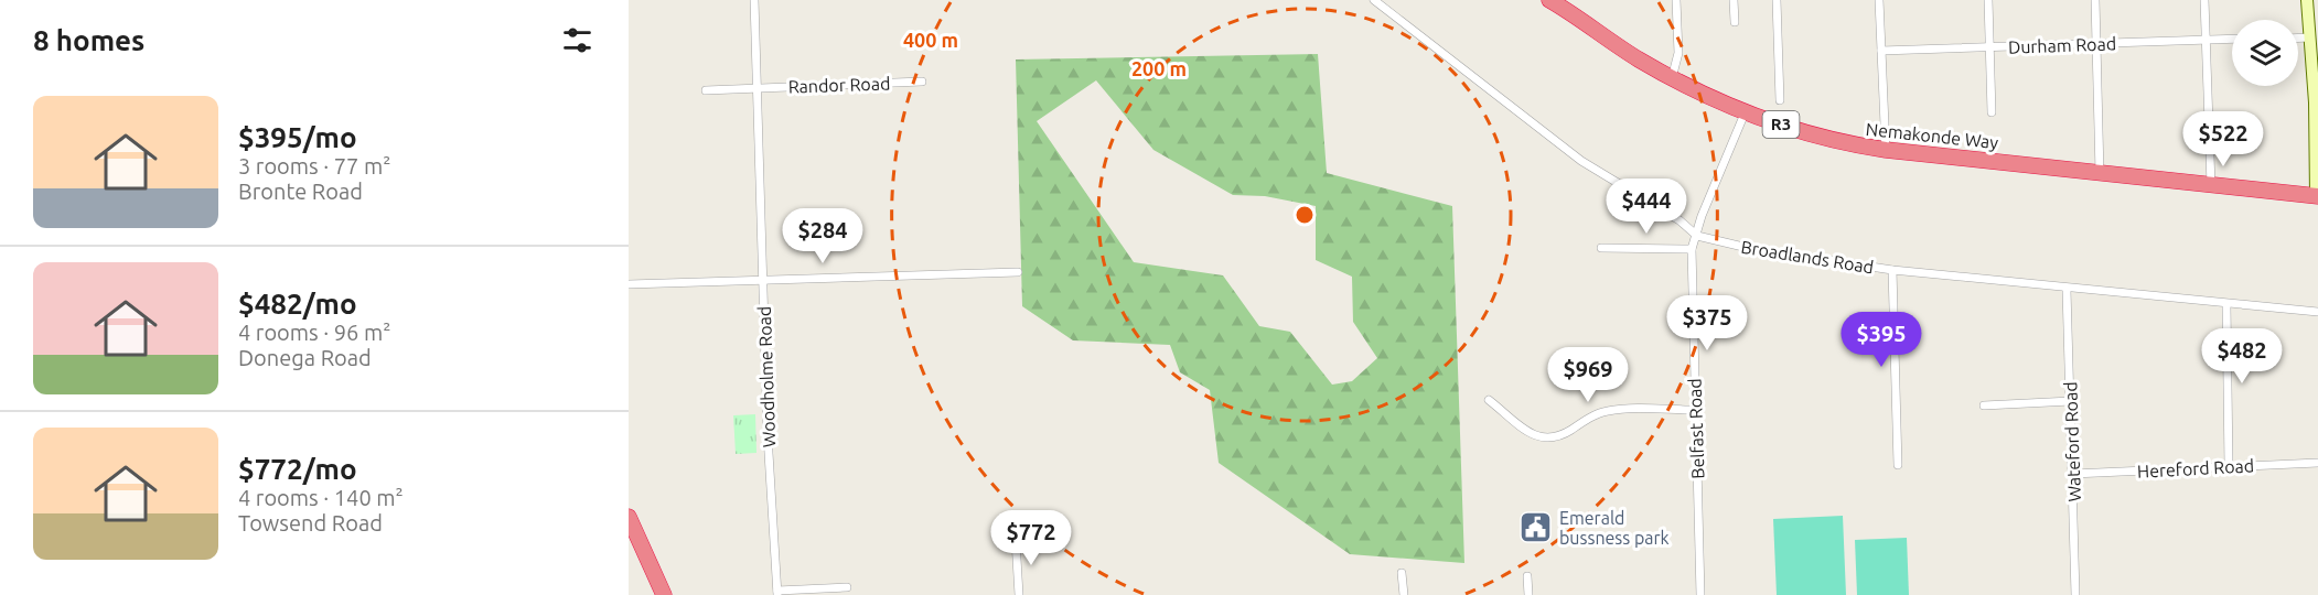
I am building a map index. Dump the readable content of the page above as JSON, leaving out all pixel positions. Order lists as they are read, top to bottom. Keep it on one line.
{"streets":{"highway":["R3","Nemakonde Way"],"street":["Durham Road","Randor Road","Broadlands Road","Woodholme Road","Belfast Road","Wateford Road","Hereford Road"]},"crossings":[["Randor Road","Woodholme Road"],["Nemakonde Way","Belfast Road"],["Broadlands Road","Belfast Road"],["Broadlands Road","Wateford Road"],["Wateford Road","Hereford Road"]],"places":{"public building":["Emerald bussness park"]},"page":{"heading":"8 homes","list":[{"name":"$395/mo","note":"3 rooms · 77 m² · Bronte Road"},{"name":"$482/mo","note":"4 rooms · 96 m² · Donega Road"},{"name":"$772/mo","note":"4 rooms · 140 m² · Towsend Road"}],"price":["$522","$444","$284","$375","$395","$482","$969","$772"]},"rings":["400 m","200 m"]}
